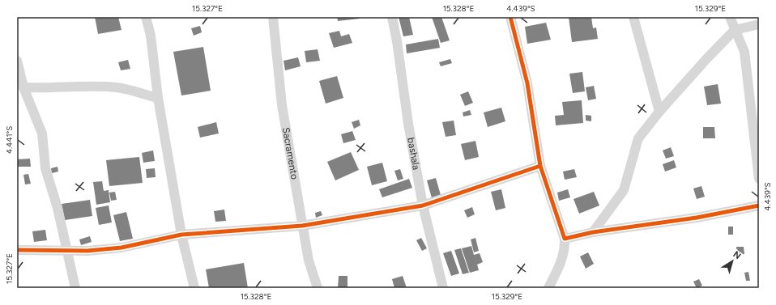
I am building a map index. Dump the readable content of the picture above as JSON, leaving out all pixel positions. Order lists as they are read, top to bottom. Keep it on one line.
{"streets":{"street":["bashala","Sacramento"]},"north":"top right","coordinates":["15.327°E","15.328°E","4.439°S","15.329°E","4.441°S"]}
